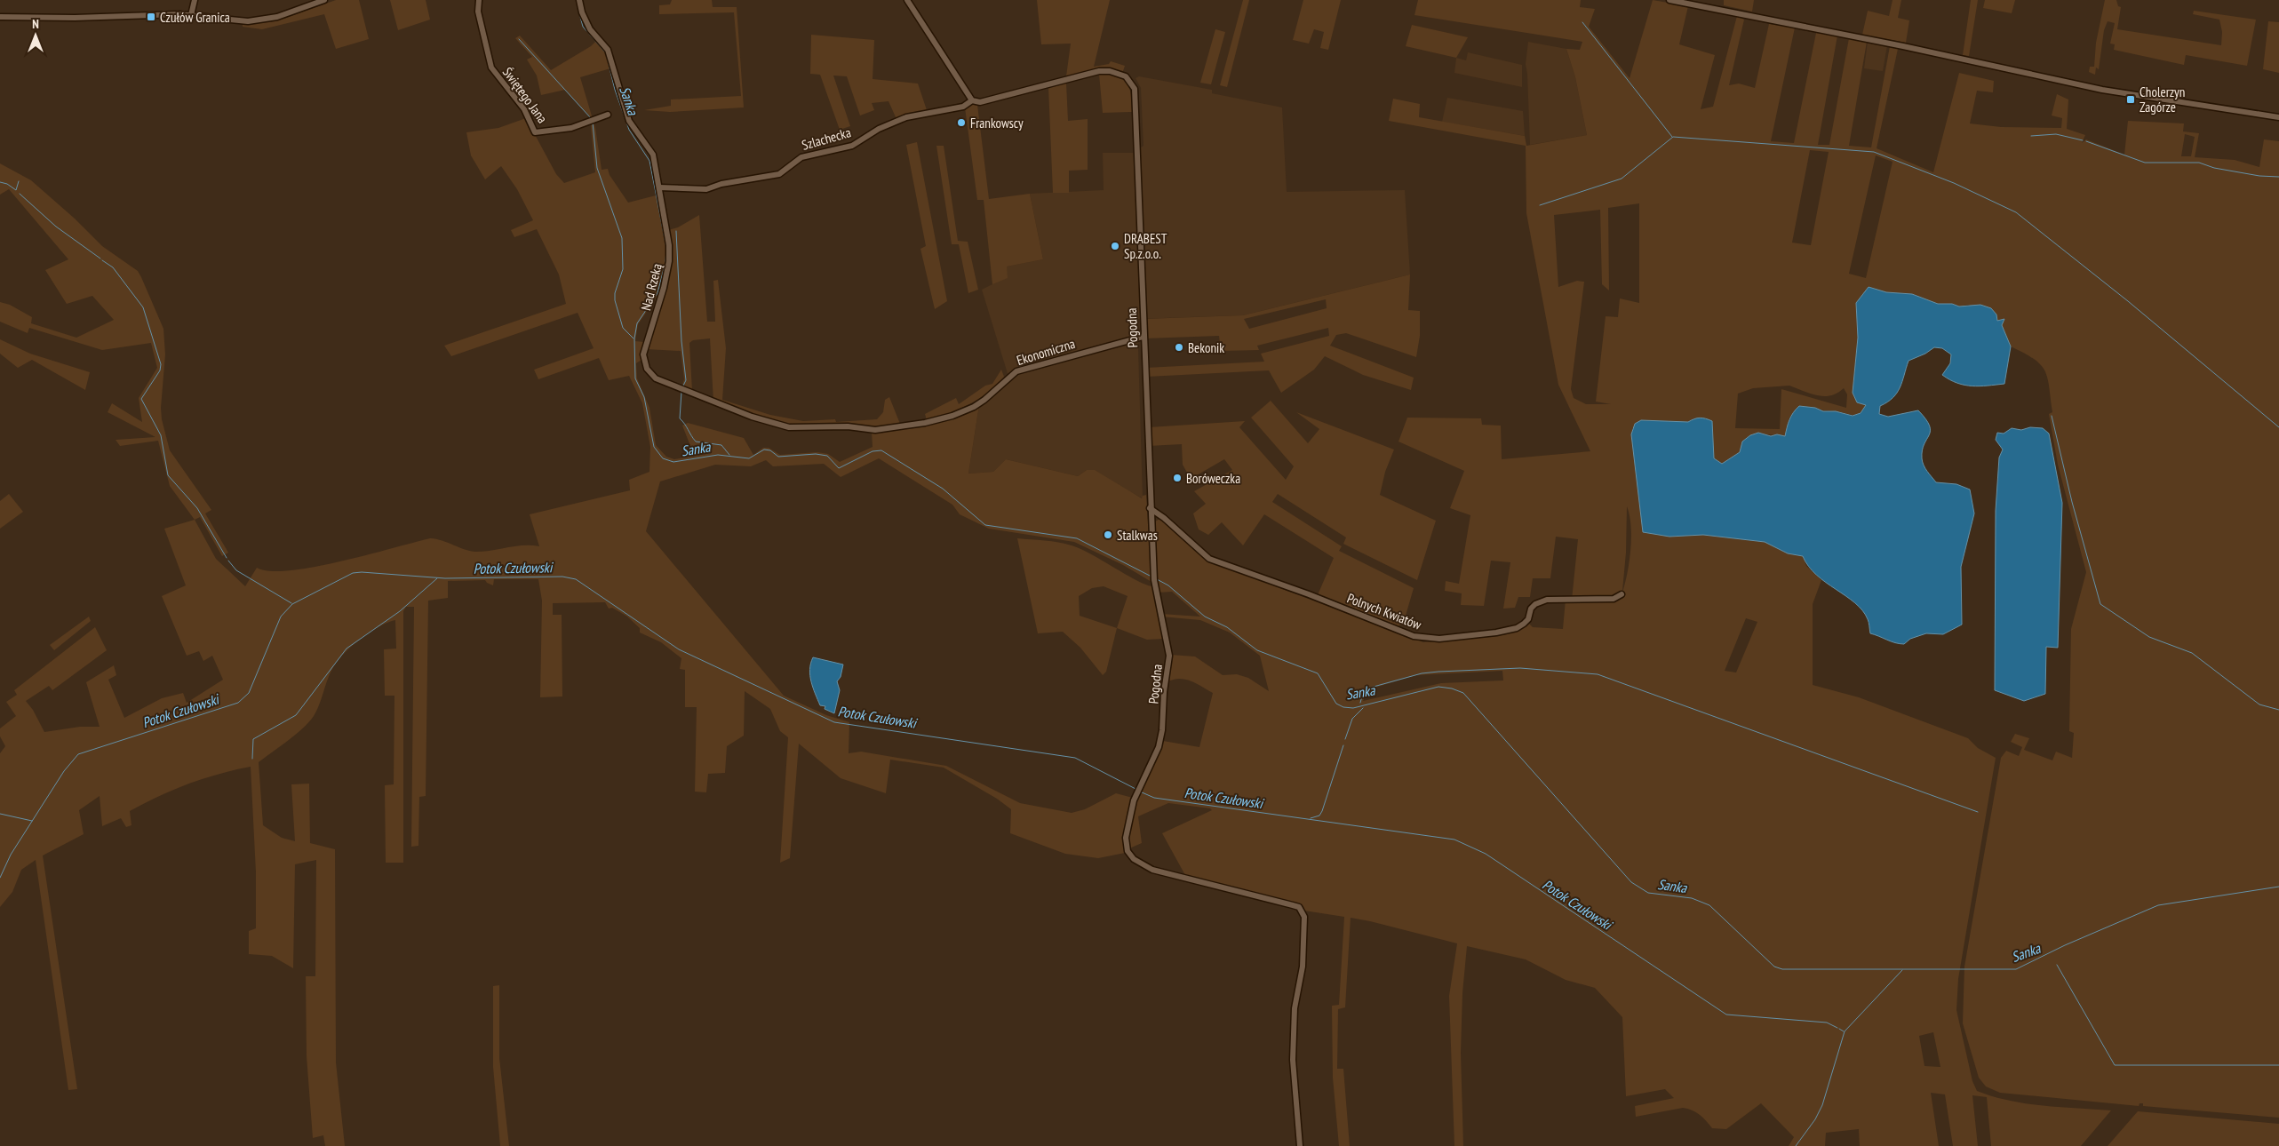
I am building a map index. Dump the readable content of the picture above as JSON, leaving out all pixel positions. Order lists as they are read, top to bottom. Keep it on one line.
{"streets":{"street":["Świętego Jana","Szlachecka","Nad Rzeką","Pogodna","Ekonomiczna","Polnych Kwiatów"]},"crossings":[["Szlachecka","Nad Rzeką"],["Szlachecka","Pogodna"],["Nad Rzeką","Ekonomiczna"],["Pogodna","Ekonomiczna"],["Pogodna","Polnych Kwiatów"]],"water":["Sanka","Potok Czułowski"],"places":{"transit":["Czułów Granica","Cholerzyn Zagórze"],"other":["Frankowscy","DRABEST Sp.z.o.o.","Bekonik","Boróweczka","Stalkwas"]},"north":"top"}
